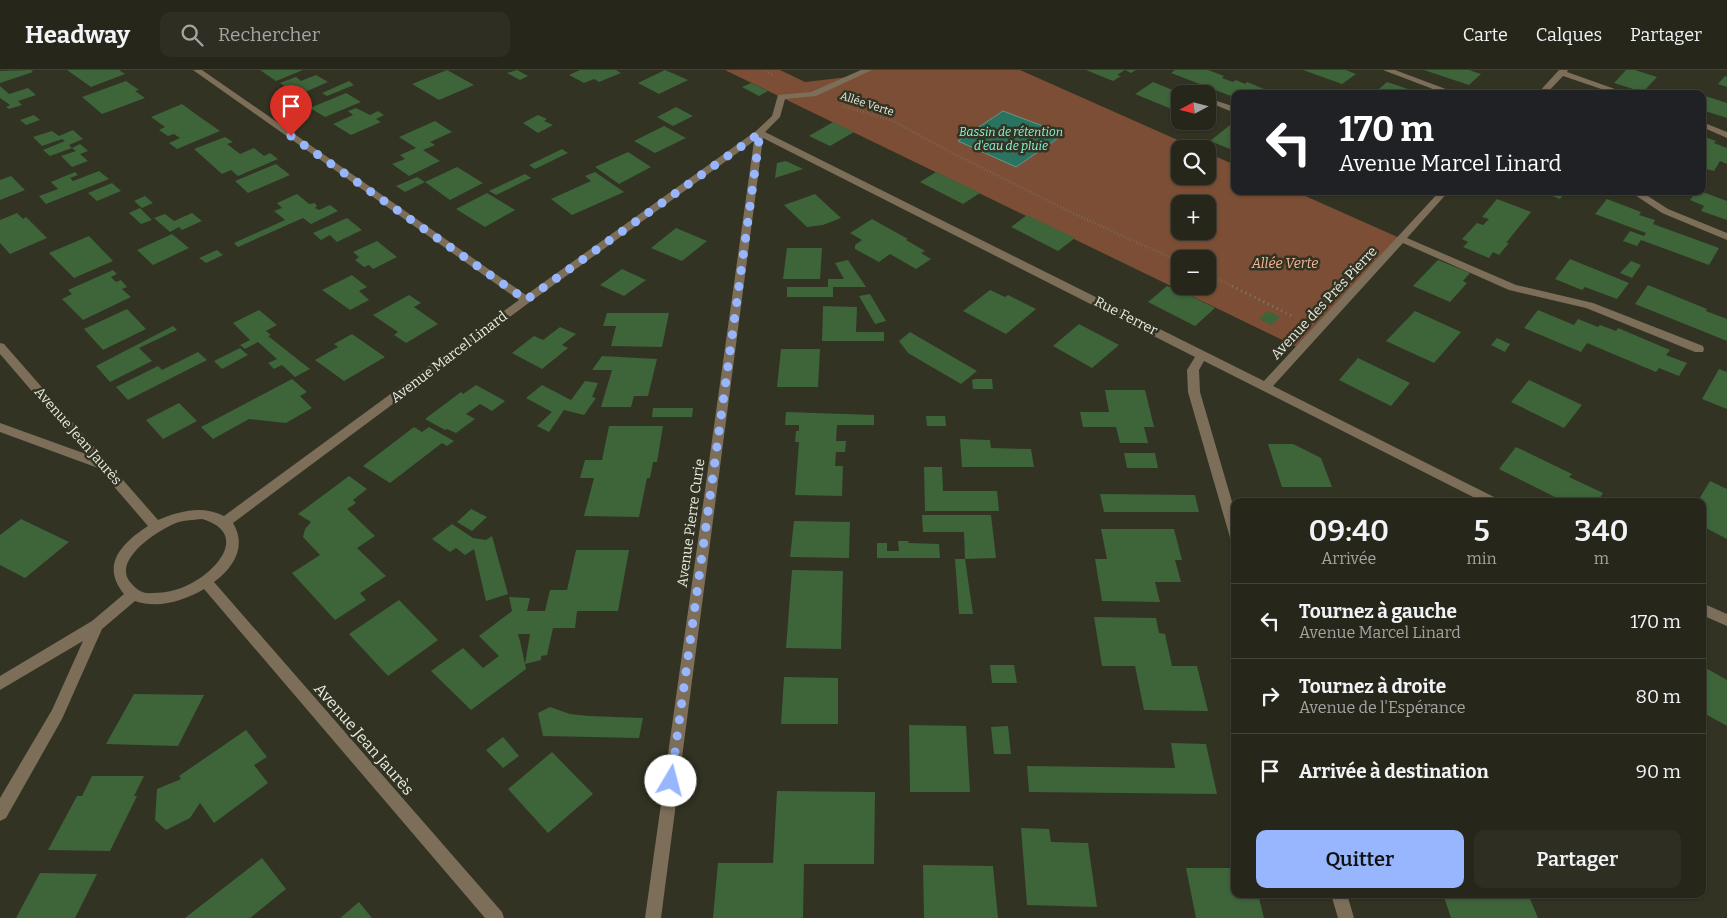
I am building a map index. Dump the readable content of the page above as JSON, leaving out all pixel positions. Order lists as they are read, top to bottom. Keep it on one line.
{"streets":{"street":["Avenue des Prés Pierre","Rue Ferrer","Avenue Marcel Linard","Avenue Jean Jaurès","Avenue Pierre Curie"],"path":["Allée Verte"]},"crossings":[["Allée Verte","Avenue Marcel Linard"],["Avenue des Prés Pierre","Rue Ferrer"],["Rue Ferrer","Avenue Marcel Linard"],["Rue Ferrer","Avenue Pierre Curie"],["Avenue Marcel Linard","Avenue Jean Jaurès"],["Avenue Marcel Linard","Avenue Pierre Curie"]],"water":["Bassin de rétention d'eau de pluie"],"parks":["Allée Verte"],"north":"left","page":{"header":"Headway","search":"Rechercher","nav":["Carte","Calques","Partager"],"map_buttons":["+","−"],"turn":["170 m","Avenue Marcel Linard"],"eta":["09:40","Arrivée","5","min","340","m"],"list":[{"name":"Tournez à gauche","note":"Avenue Marcel Linard","value":"170 m"},{"name":"Tournez à droite","note":"Avenue de l'Espérance","value":"80 m"},{"name":"Arrivée à destination","value":"90 m"}],"buttons":["Quitter","Partager"]}}
